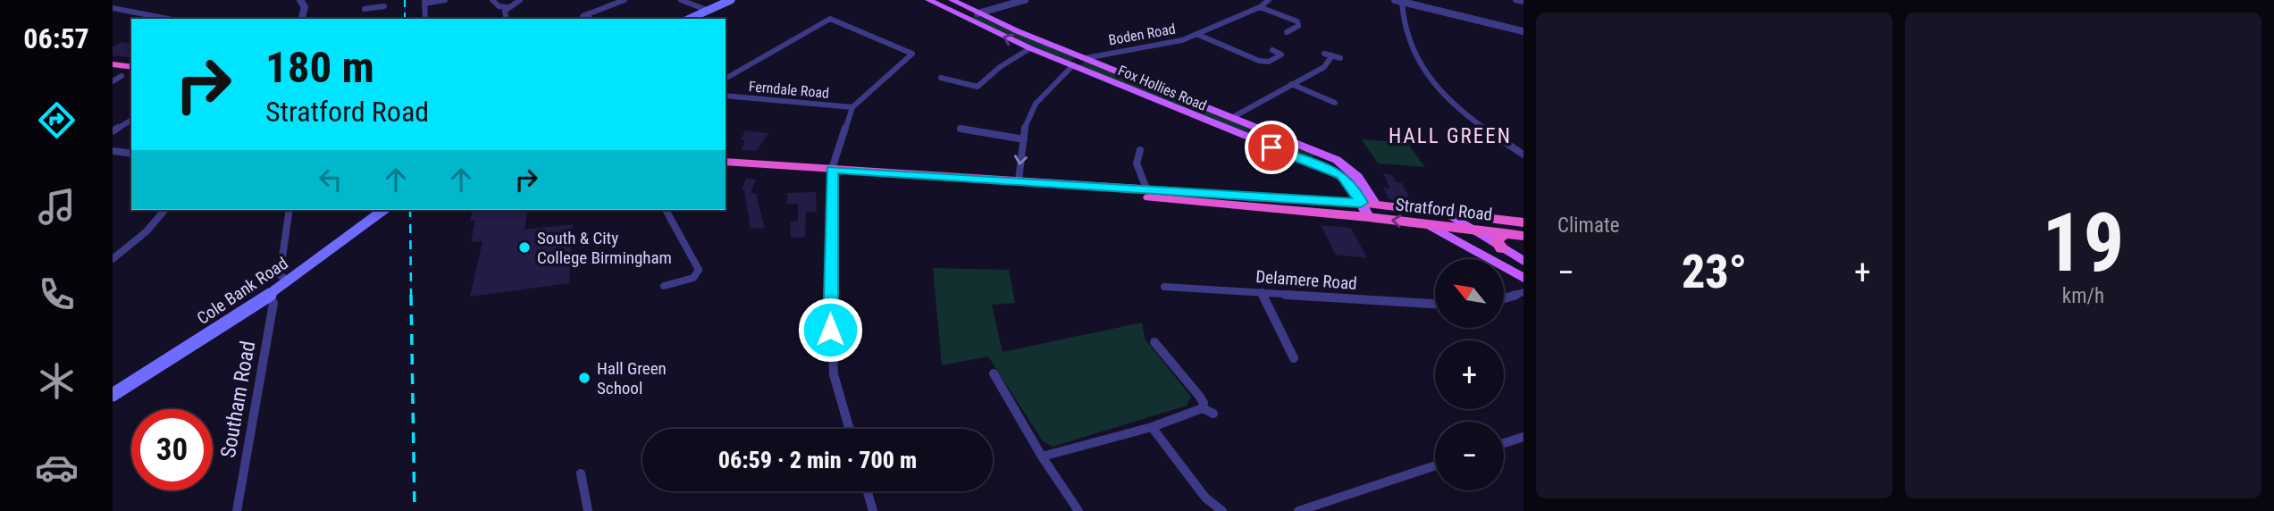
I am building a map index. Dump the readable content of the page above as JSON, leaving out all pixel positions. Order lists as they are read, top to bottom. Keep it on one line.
{"streets":{"highway":["Stratford Road"],"main road":["Fox Hollies Road","Cole Bank Road"],"street":["Boden Road","Ferndale Road","Delamere Road","Southam Road"]},"crossings":[["Boden Road","Fox Hollies Road"],["Fox Hollies Road","Stratford Road"],["Cole Bank Road","Southam Road"]],"districts":["HALL GREEN"],"places":["South & City College Birmingham","Hall Green School"],"north":"top left","page":{"tabs":"06:57","tile":["Climate",["19","km/h"]],"turn":["180 m","Stratford Road"],"heat":["−","23°","+"],"map_buttons":["+","−"],"limit":"30","trip":"06:59 · 2 min · 700 m"}}
